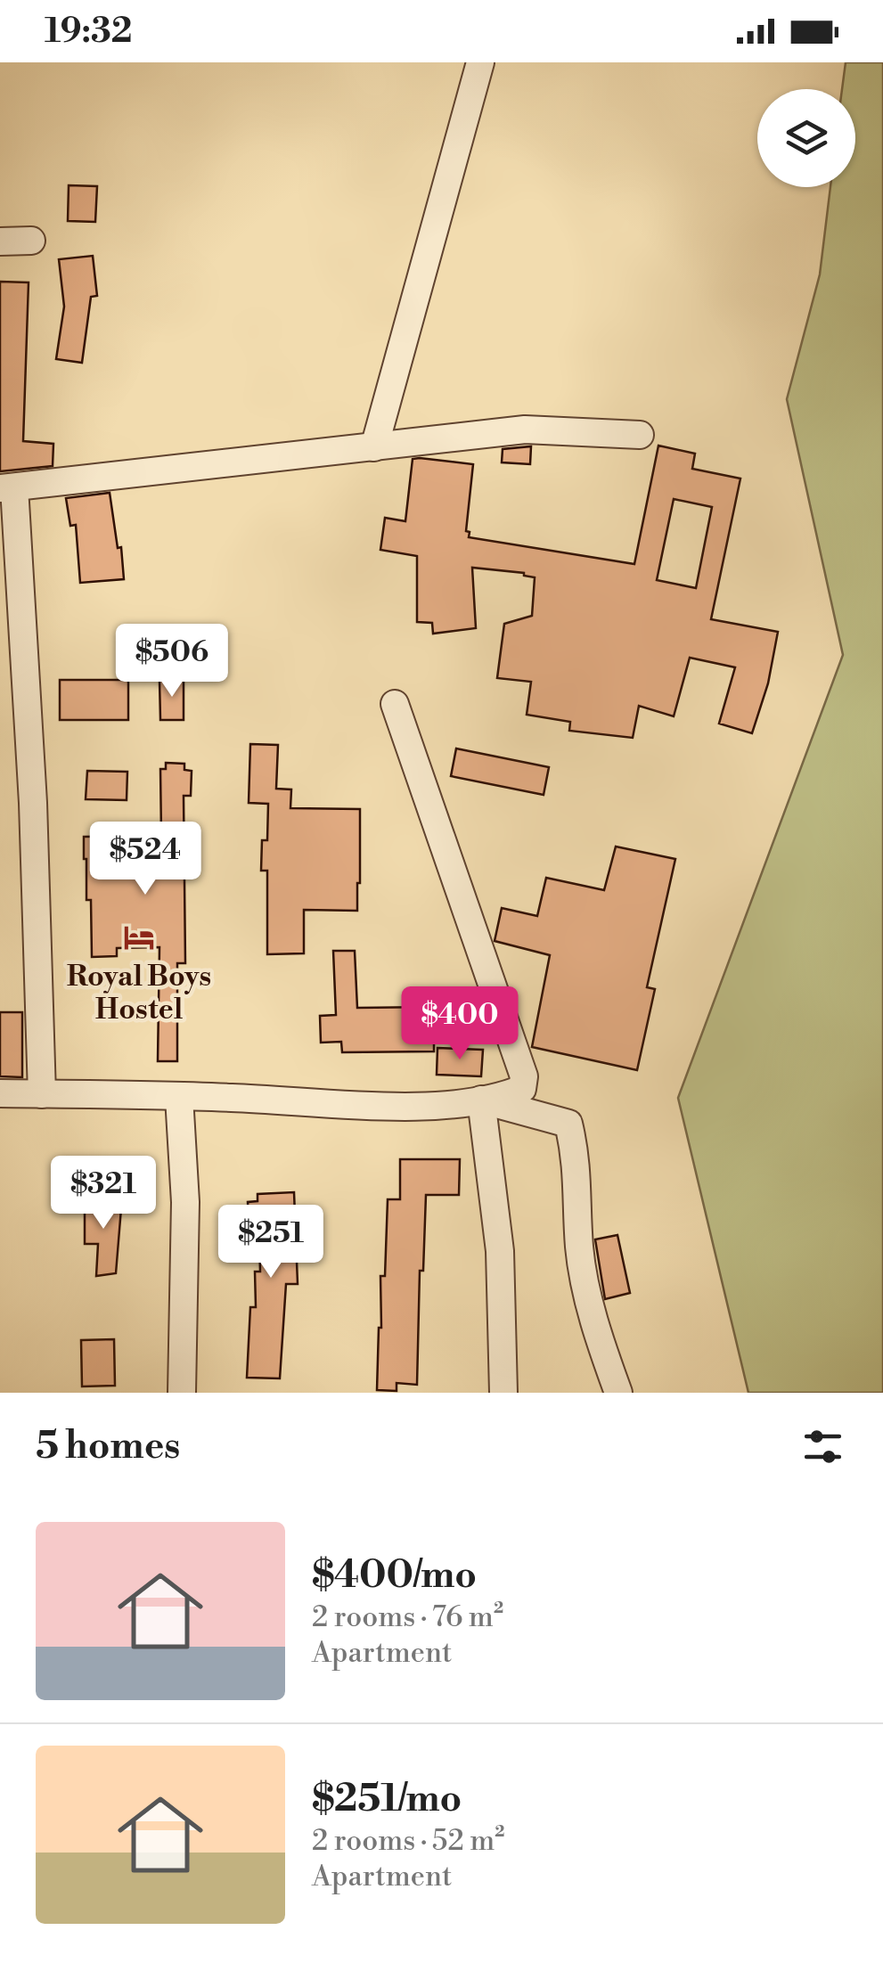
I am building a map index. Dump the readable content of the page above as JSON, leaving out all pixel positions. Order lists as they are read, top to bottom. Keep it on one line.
{"places":{"hotel":["Royal Boys Hostel"]},"page":{"status":"19:32","price":["$506","$524","$400","$321","$251"],"heading":"5 homes","list":[{"name":"$400/mo","note":"2 rooms · 76 m² · Apartment"},{"name":"$251/mo","note":"2 rooms · 52 m² · Apartment"}]}}
